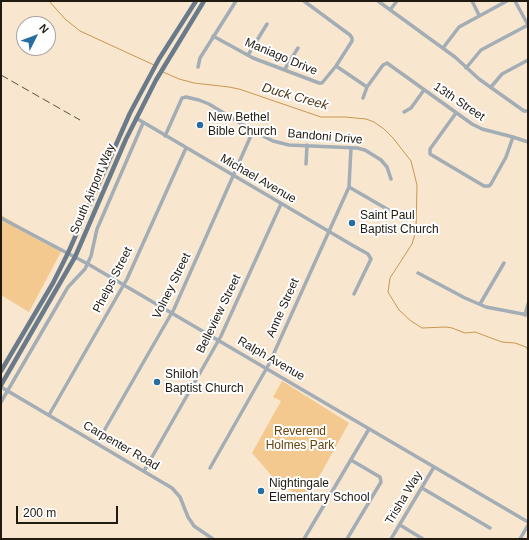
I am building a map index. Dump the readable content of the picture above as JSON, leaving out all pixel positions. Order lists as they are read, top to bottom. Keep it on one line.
{"streets":{"main road":["South Airport Way"],"street":["Maniago Drive","13th Street","Bandoni Drive","Michael Avenue","Phelps Street","Volney Street","Anne Street","Belleview Street","Ralph Avenue","Carpenter Road","Trisha Way"]},"crossings":[["Bandoni Drive","Michael Avenue"],["Bandoni Drive","Volney Street"],["Bandoni Drive","Anne Street"],["Michael Avenue","South Airport Way"],["Michael Avenue","Phelps Street"],["Michael Avenue","Volney Street"],["Michael Avenue","Anne Street"],["Michael Avenue","Belleview Street"],["South Airport Way","Ralph Avenue"],["South Airport Way","Carpenter Road"],["Phelps Street","Ralph Avenue"],["Phelps Street","Carpenter Road"],["Volney Street","Ralph Avenue"],["Volney Street","Carpenter Road"],["Anne Street","Ralph Avenue"],["Belleview Street","Ralph Avenue"],["Belleview Street","Carpenter Road"],["Ralph Avenue","Trisha Way"]],"water":["Duck Creek"],"parks":["Reverend Holmes Park"],"places":["New Bethel Bible Church","Saint Paul Baptist Church","Shiloh Baptist Church","Nightingale Elementary School"],"scale_bar":"200 m","north":"top right"}
